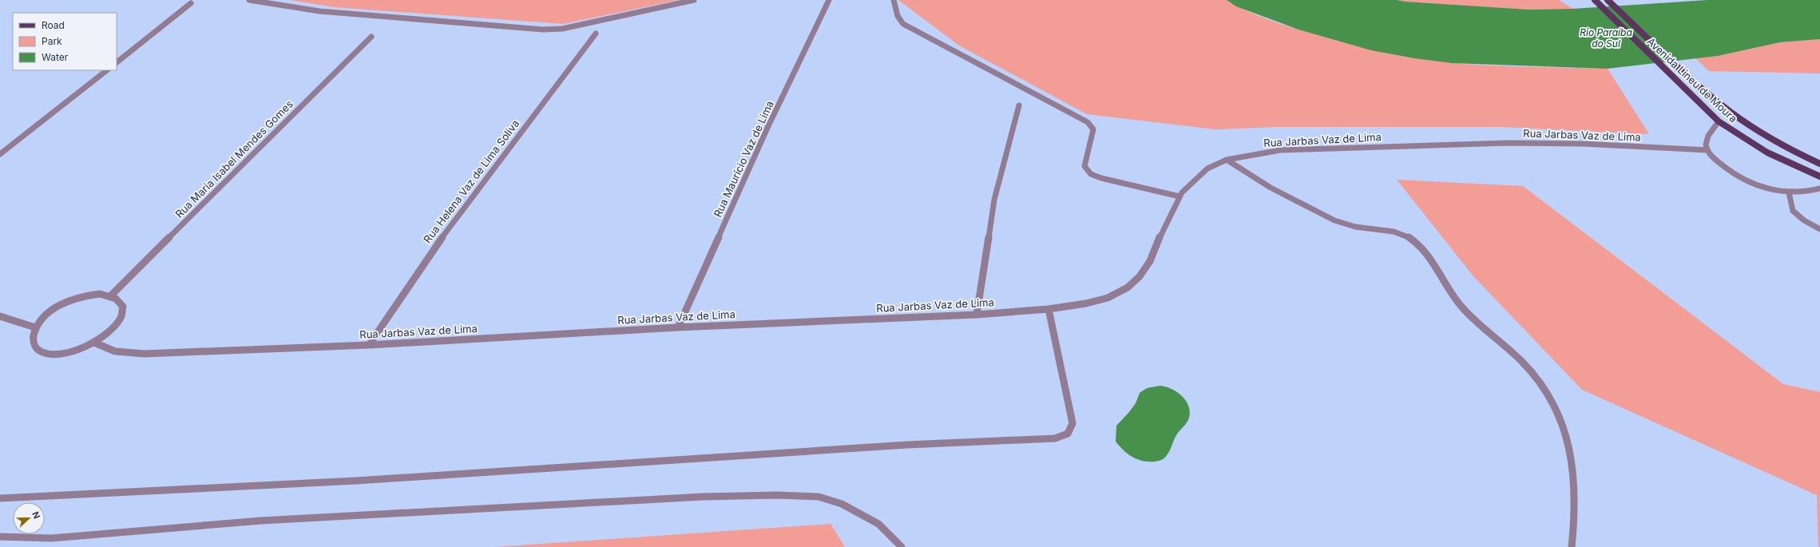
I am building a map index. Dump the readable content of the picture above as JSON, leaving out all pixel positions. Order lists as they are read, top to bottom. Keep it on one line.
{"streets":{"main road":["Avenida Lineu de Moura"],"street":["Rua Jarbas Vaz de Lima","Rua Maria Isabel Mendes Gomes","Rua Maurício Vaz de Lima","Rua Helena Vaz de Lima Soliva"]},"crossings":[["Rua Jarbas Vaz de Lima","Rua Maurício Vaz de Lima"],["Rua Jarbas Vaz de Lima","Rua Helena Vaz de Lima Soliva"]],"water":["Rio Paraíba do Sul"],"legend":["Road","Park","Water"],"north":"right"}
